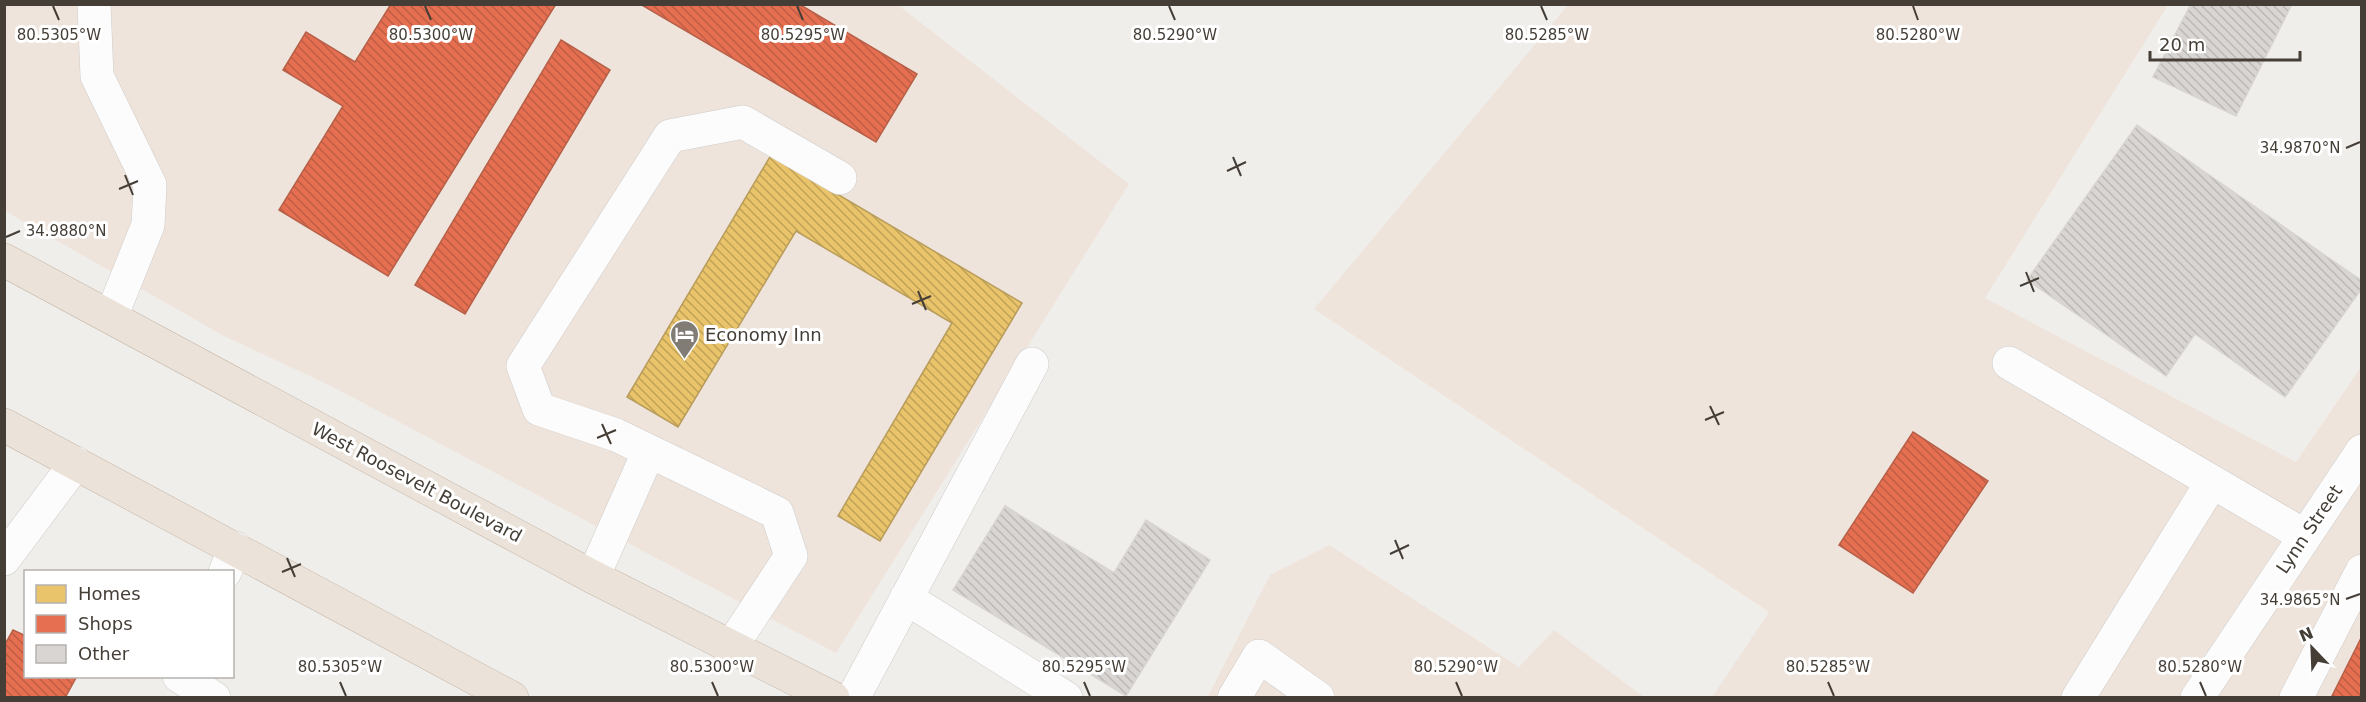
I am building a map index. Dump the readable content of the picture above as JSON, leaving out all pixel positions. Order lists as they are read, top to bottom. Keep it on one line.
{"streets":{"highway":["West Roosevelt Boulevard"],"street":["Lynn Street"]},"places":{"hotel":["Economy Inn"]},"legend":["Homes","Shops","Other"],"scale_bar":"20 m","north":"top left","coordinates":["80.5305°W","80.5300°W","80.5295°W","80.5290°W","80.5285°W","80.5280°W","34.9870°N","34.9880°N","34.9865°N"]}
